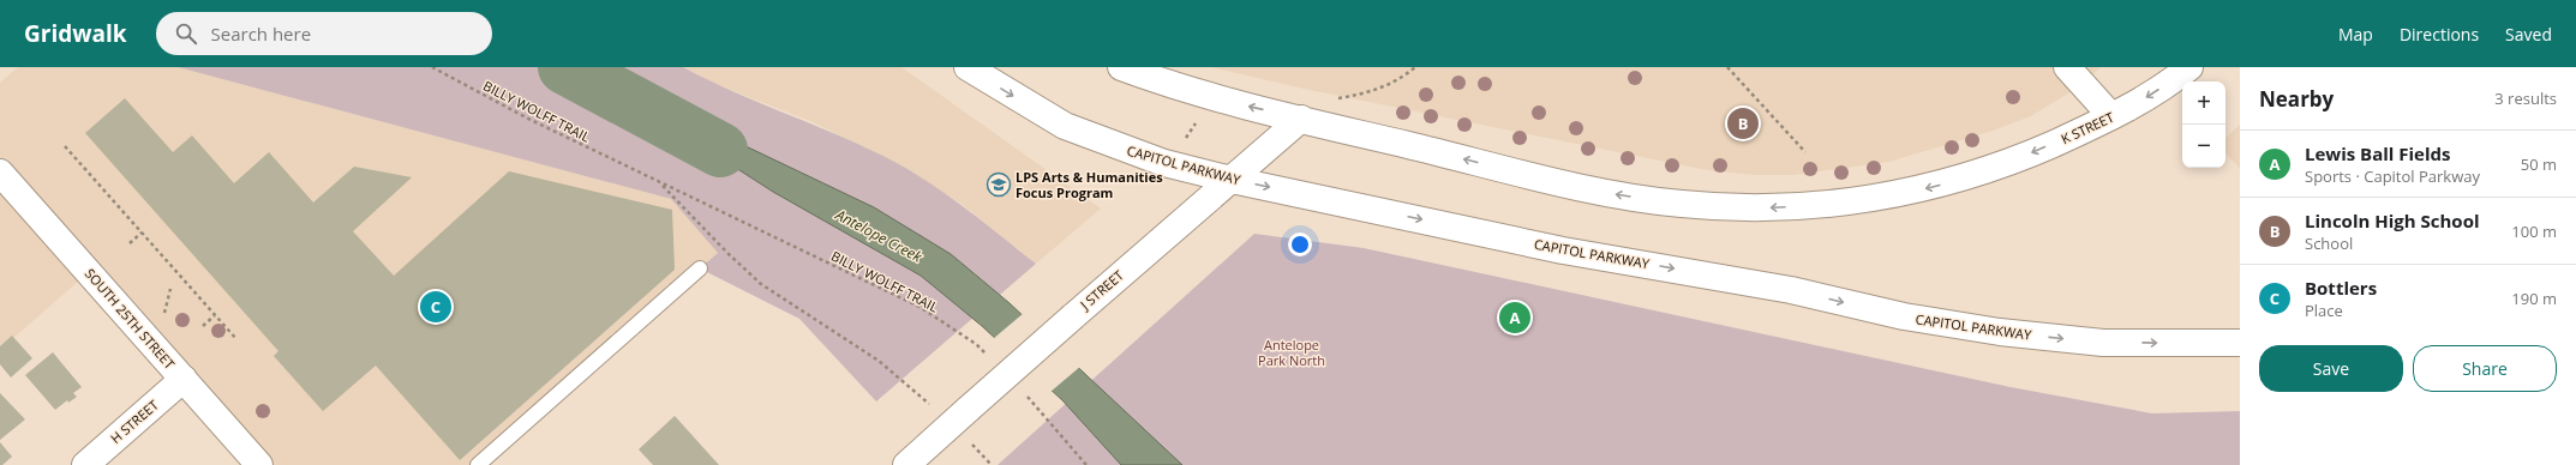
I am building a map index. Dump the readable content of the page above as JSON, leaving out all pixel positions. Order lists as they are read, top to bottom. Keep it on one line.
{"streets":{"main road":["K STREET","CAPITOL PARKWAY","J STREET","SOUTH 25TH STREET","H STREET"],"path":["BILLY WOLFF TRAIL"]},"crossings":[["K STREET","J STREET"],["CAPITOL PARKWAY","J STREET"],["SOUTH 25TH STREET","H STREET"]],"one_way":["K STREET","CAPITOL PARKWAY"],"water":["Antelope Creek"],"parks":["Antelope Park North"],"places":{"school or university":["LPS Arts & Humanities Focus Program"]},"page":{"header":"Gridwalk","search":"Search here","nav":["Map","Directions","Saved"],"heading":["Nearby","3 results"],"map_buttons":["+","−"],"pins":["B","C","A"],"list":[{"mark":"A","name":"Lewis Ball Fields","note":"Sports · Capitol Parkway","value":"50 m"},{"mark":"B","name":"Lincoln High School","note":"School","value":"100 m"},{"mark":"C","name":"Bottlers","note":"Place","value":"190 m"}],"buttons":["Save","Share"]}}
